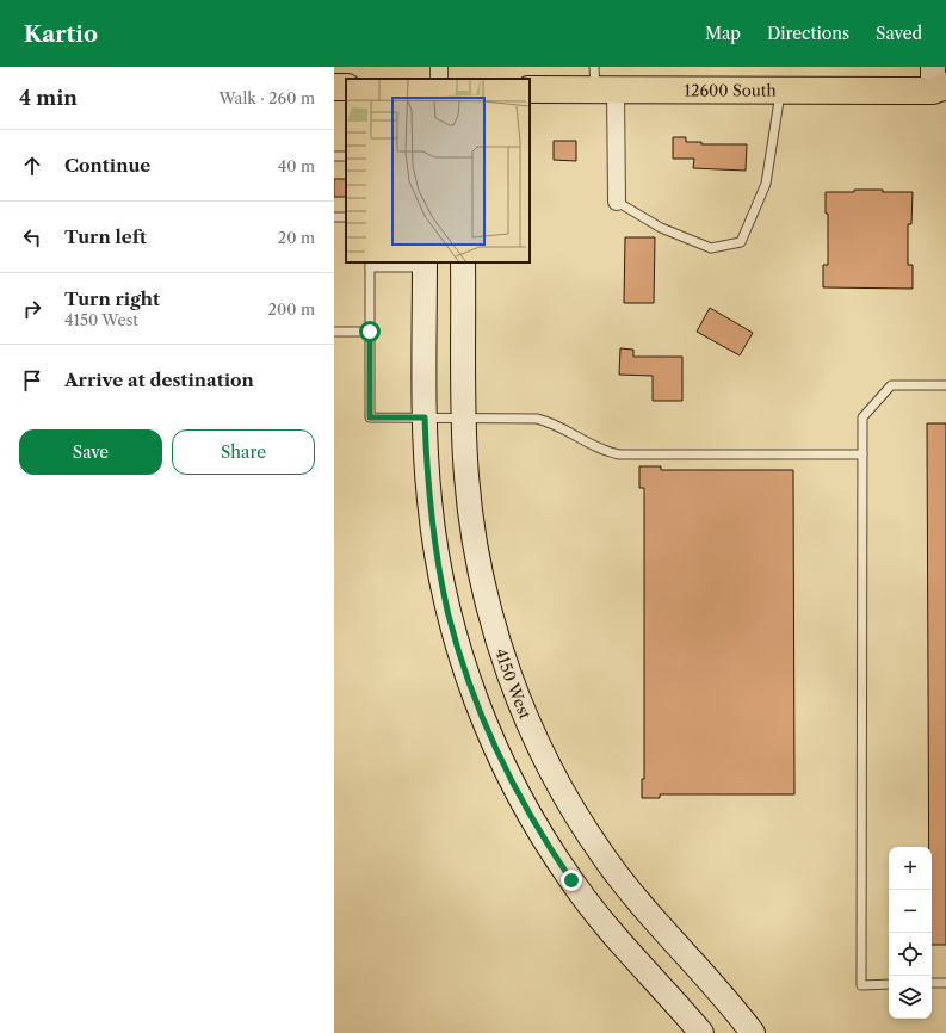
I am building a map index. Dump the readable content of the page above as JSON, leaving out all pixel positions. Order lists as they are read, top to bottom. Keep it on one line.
{"streets":{"main road":["12600 South"],"street":["4150 West"]},"page":{"header":"Kartio","nav":["Map","Directions","Saved"],"heading":["4 min","Walk · 260 m"],"list":[["Continue","40 m"],["Turn left","20 m"],["Turn right","4150 West","200 m"],"Arrive at destination"],"buttons":["Save","Share"],"map_buttons":["+","−"]}}
